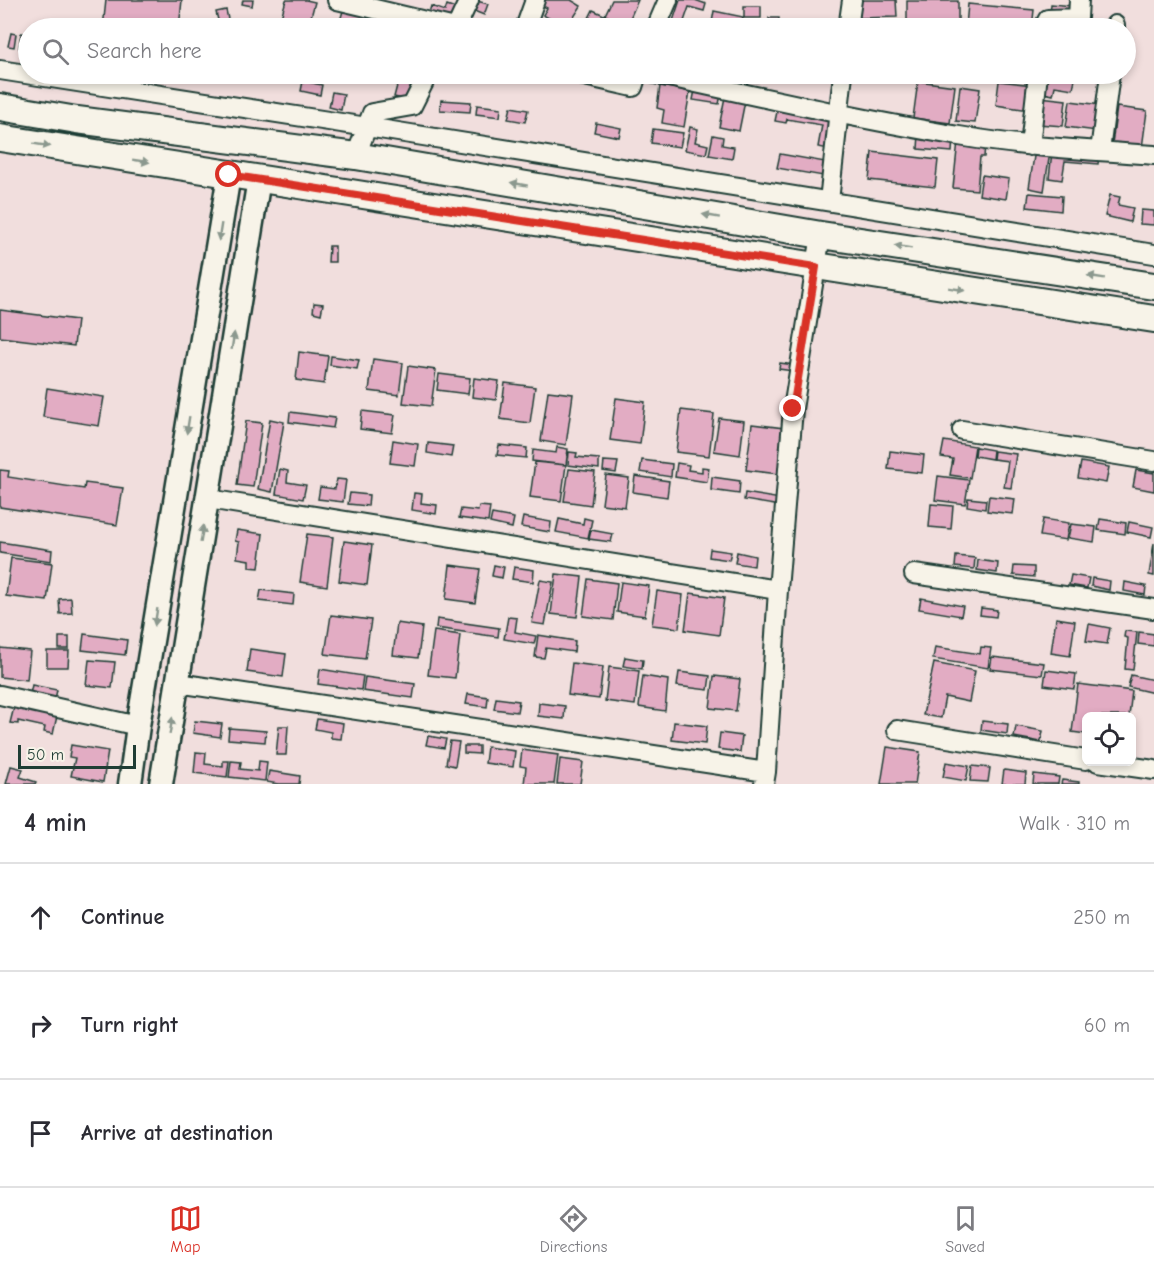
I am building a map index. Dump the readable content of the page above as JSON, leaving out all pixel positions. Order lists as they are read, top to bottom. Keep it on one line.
{"scale_bar":"50 m","page":{"search":"Search here","scale":"50 m","heading":["4 min","Walk · 310 m"],"list":[["Continue","250 m"],["Turn right","60 m"],"Arrive at destination"],"nav":["Map","Directions","Saved"]}}
